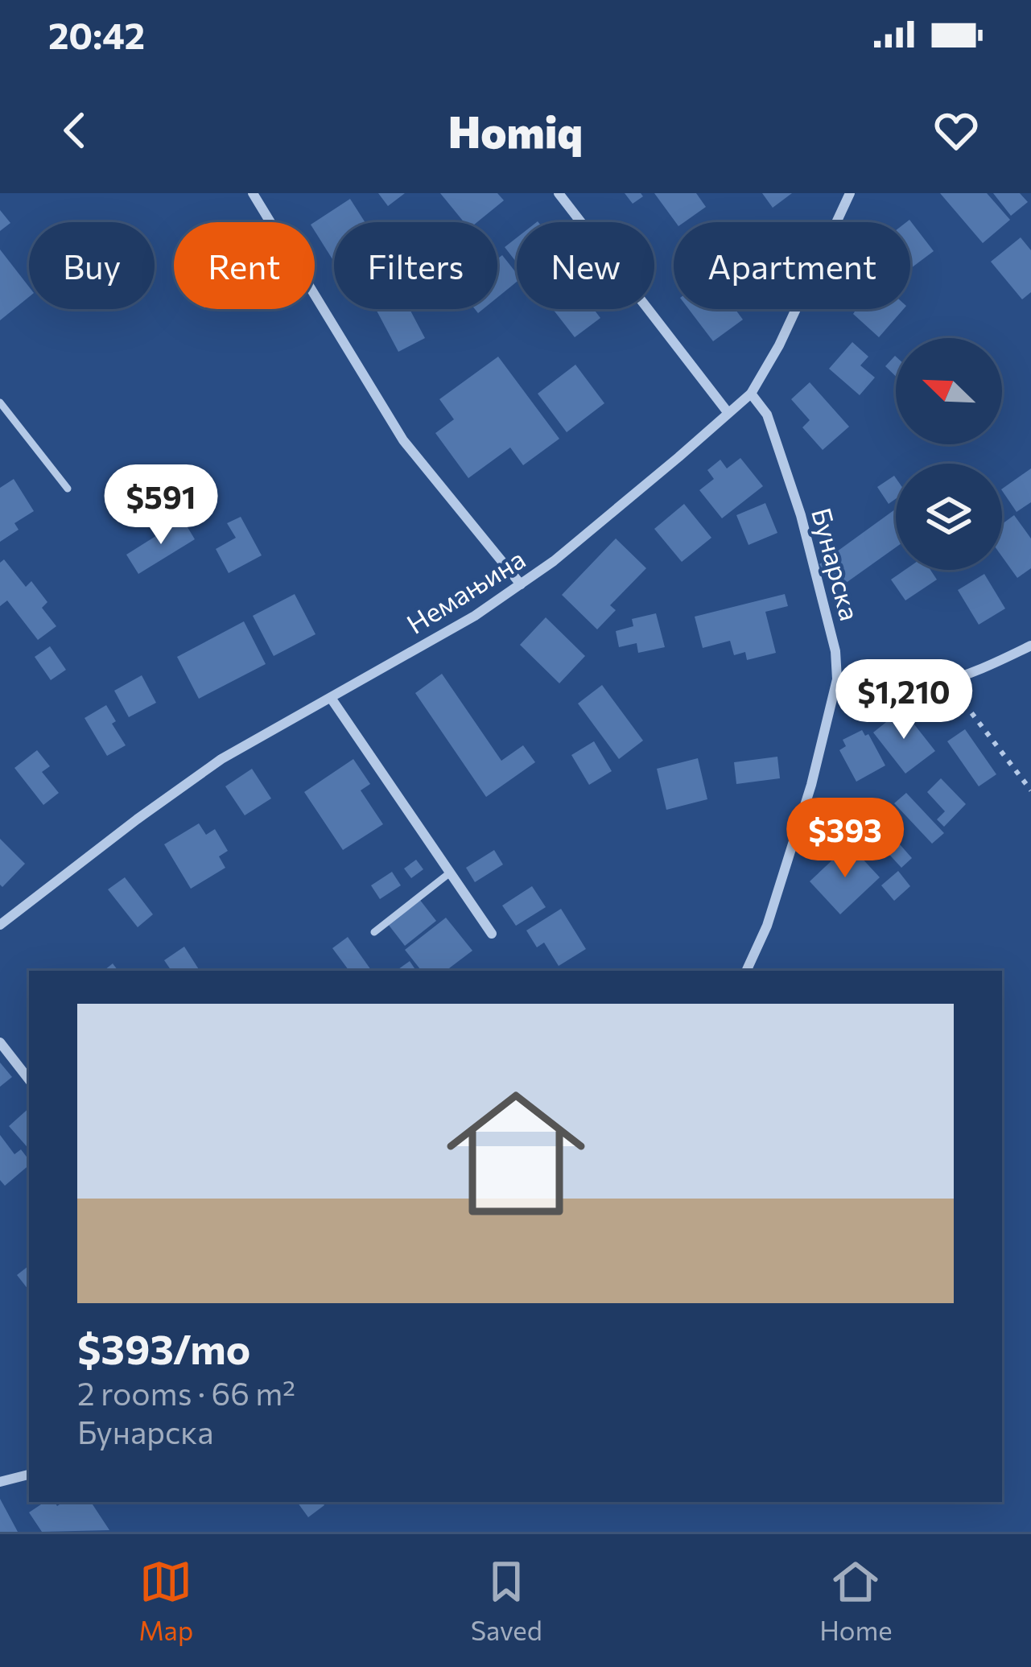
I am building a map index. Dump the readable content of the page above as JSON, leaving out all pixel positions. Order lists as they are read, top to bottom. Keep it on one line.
{"streets":{"street":["Бунарска","Немањина"]},"crossings":[["Бунарска","Немањина"]],"north":"top left","page":{"status":"20:42","header":"Homiq","chip":["Buy","Rent","Filters","New","Apartment"],"price":["$591","$1,210","$393"],"list":[{"name":"$393/mo","note":"2 rooms · 66 m² · Бунарска"}],"tabs":["Map","Saved","Home"]}}
